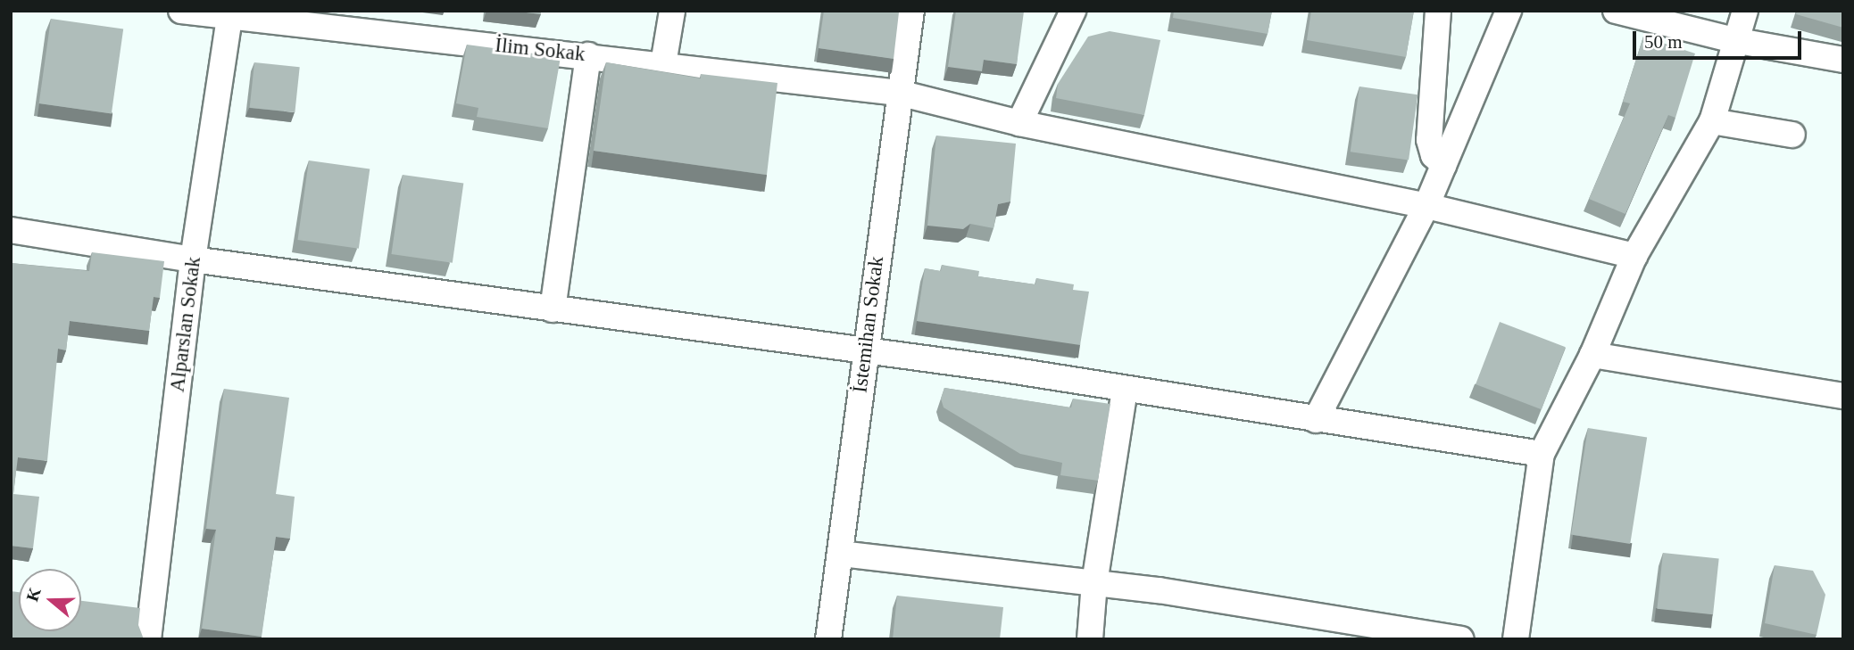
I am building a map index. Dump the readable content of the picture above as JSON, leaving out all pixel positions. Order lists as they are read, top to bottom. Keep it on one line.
{"streets":{"street":["İlim Sokak","Alparslan Sokak","İstemihan Sokak"]},"crossings":[["İlim Sokak","Alparslan Sokak"],["İlim Sokak","İstemihan Sokak"]],"scale_bar":"50 m","north":"left"}
